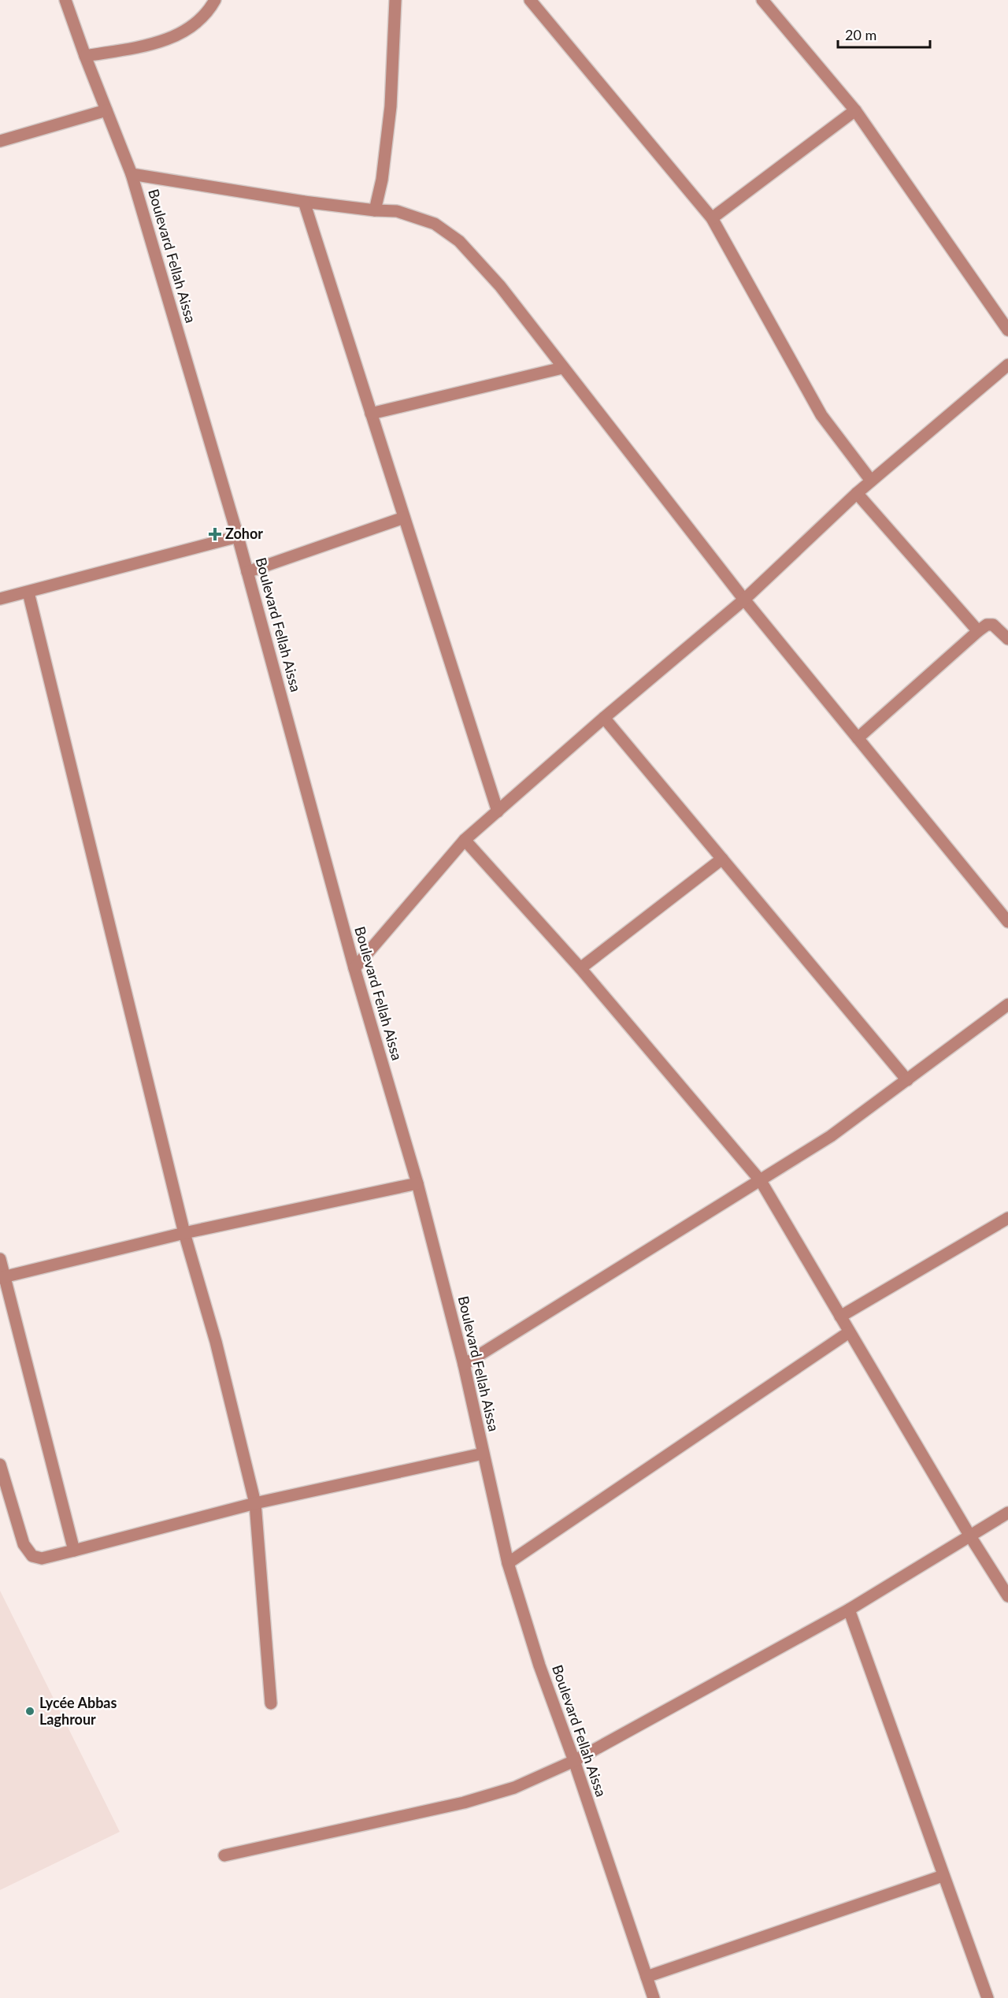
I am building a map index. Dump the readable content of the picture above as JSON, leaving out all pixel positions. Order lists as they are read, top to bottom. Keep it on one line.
{"streets":{"street":["Boulevard Fellah Aissa"]},"places":{"health":["Zohor"],"other":["Lycée Abbas Laghrour"]},"scale_bar":"20 m"}
